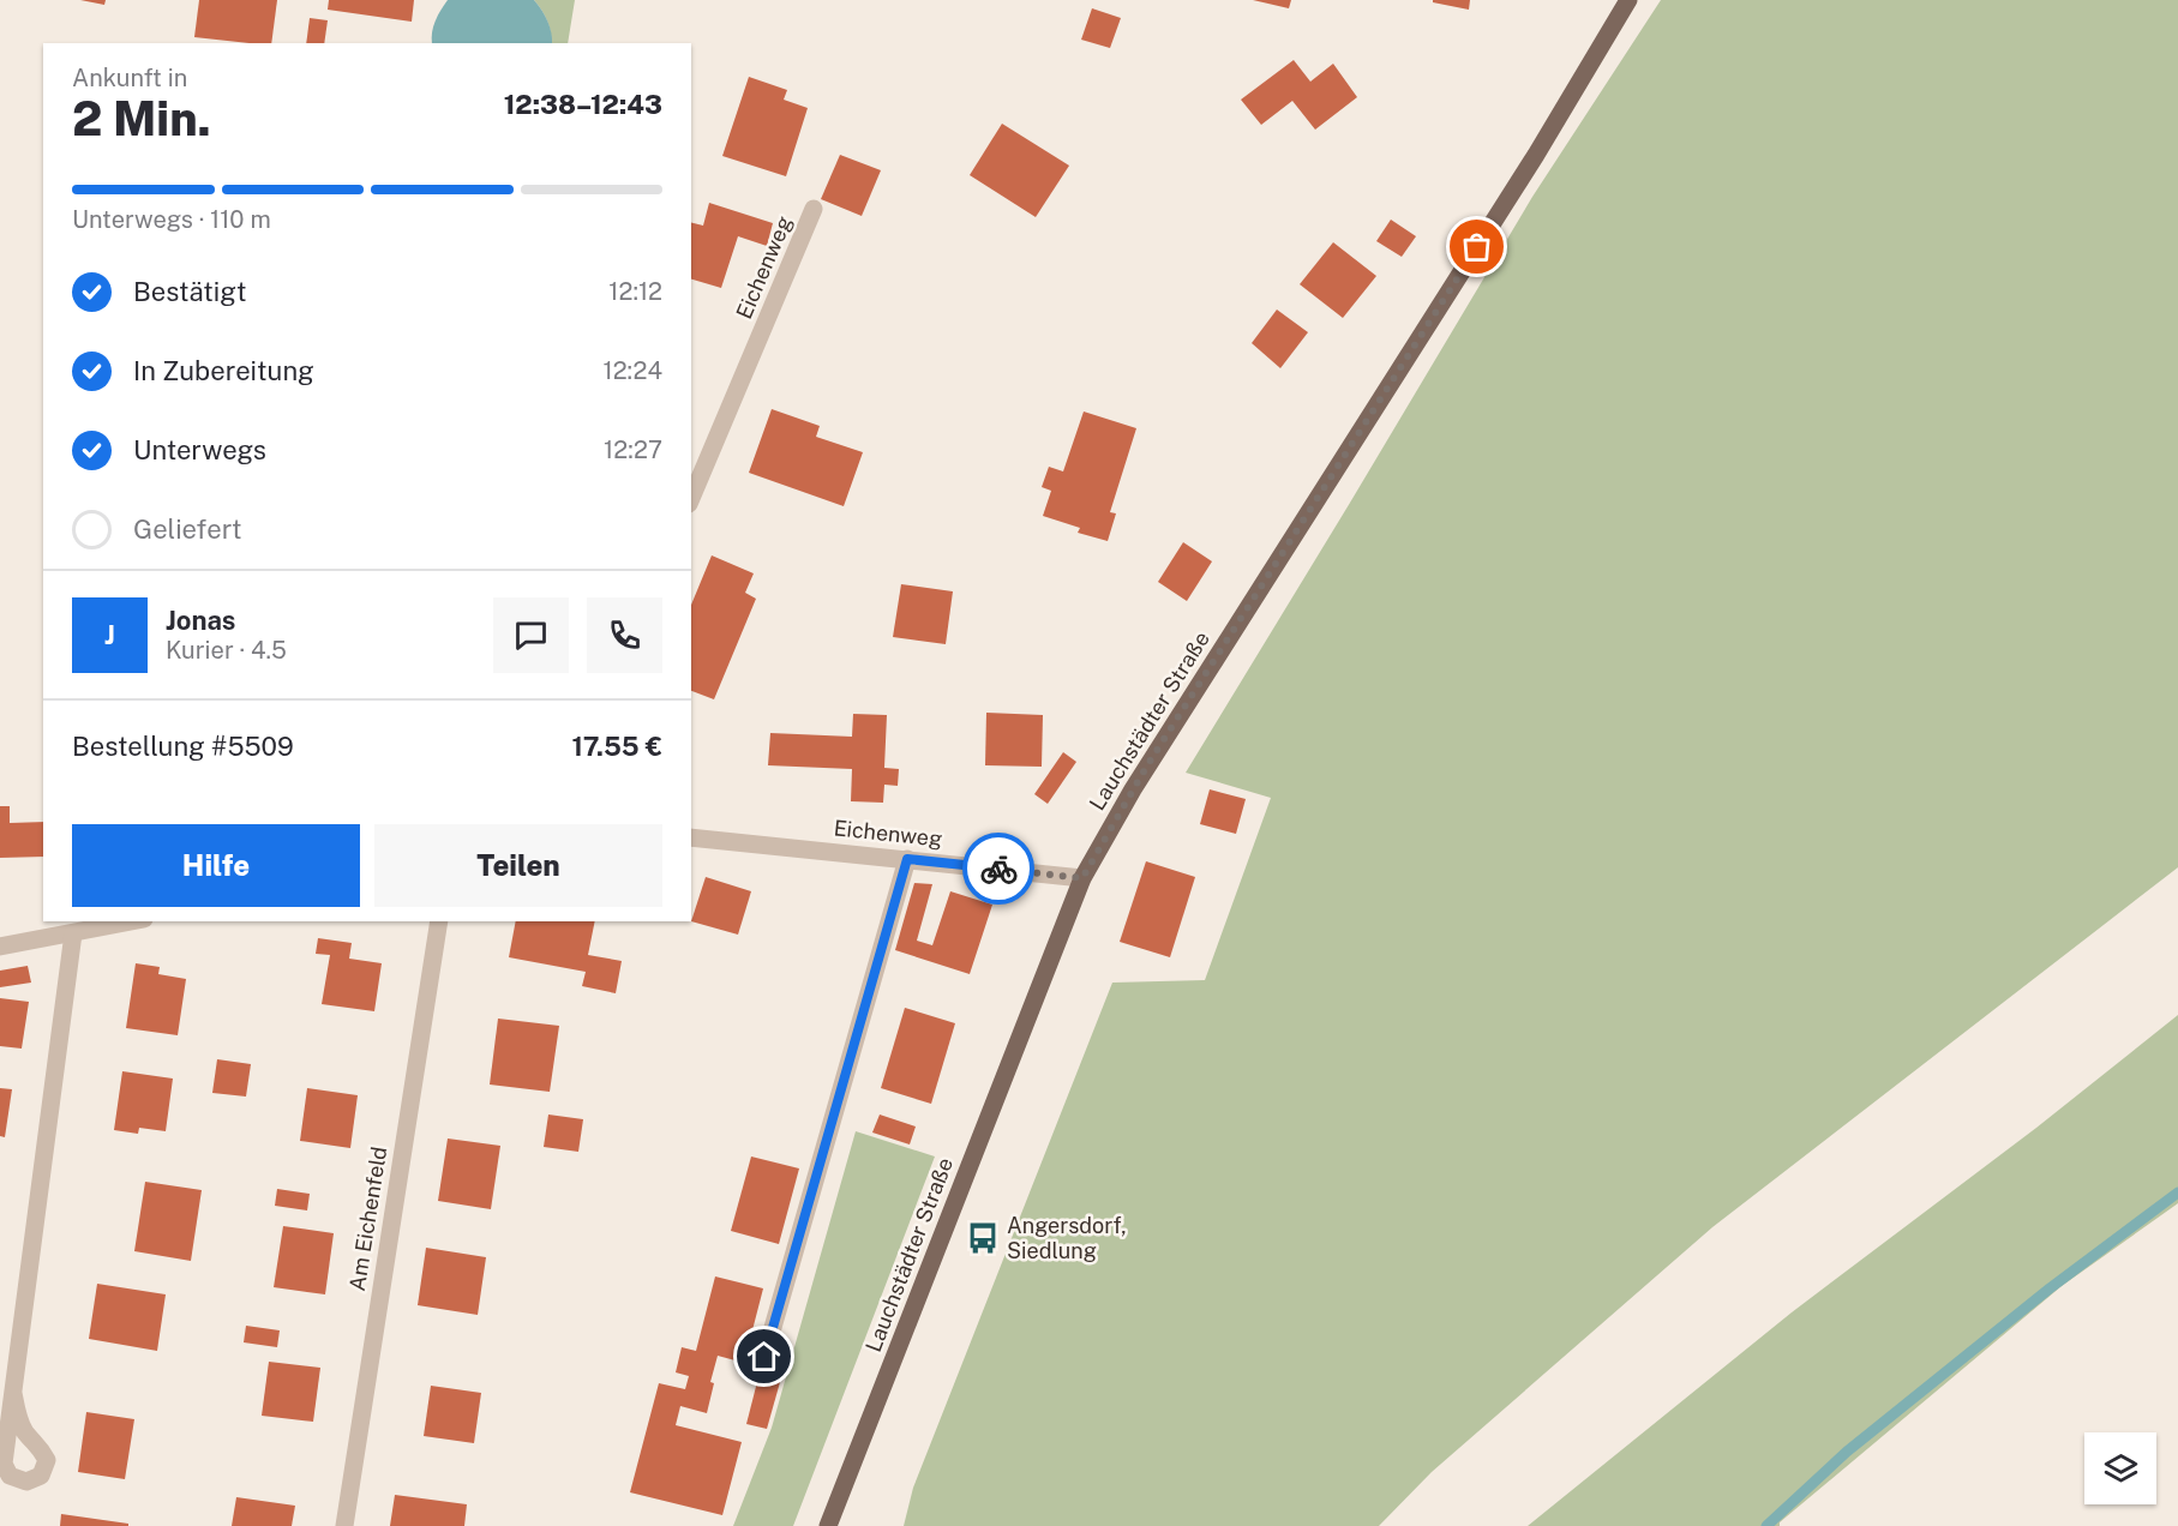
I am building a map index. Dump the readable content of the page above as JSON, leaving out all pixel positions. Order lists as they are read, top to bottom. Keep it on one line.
{"streets":{"main road":["Lauchstädter Straße"],"street":["Eichenweg","Am Eichenfeld"]},"crossings":[["Eichenweg","Lauchstädter Straße"]],"places":{"bus stop":["Angersdorf, Siedlung"]},"page":{"heading":["2 Min.","Ankunft in","12:38–12:43"],"panel":["Jonas","Kurier · 4.5","Bestellung #5509","17.55 €"],"bar":"Unterwegs · 110 m","list":[["Bestätigt","12:12"],["In Zubereitung","12:24"],["Unterwegs","12:27"],"Geliefert"],"round":"J","buttons":["Hilfe","Teilen"]}}
